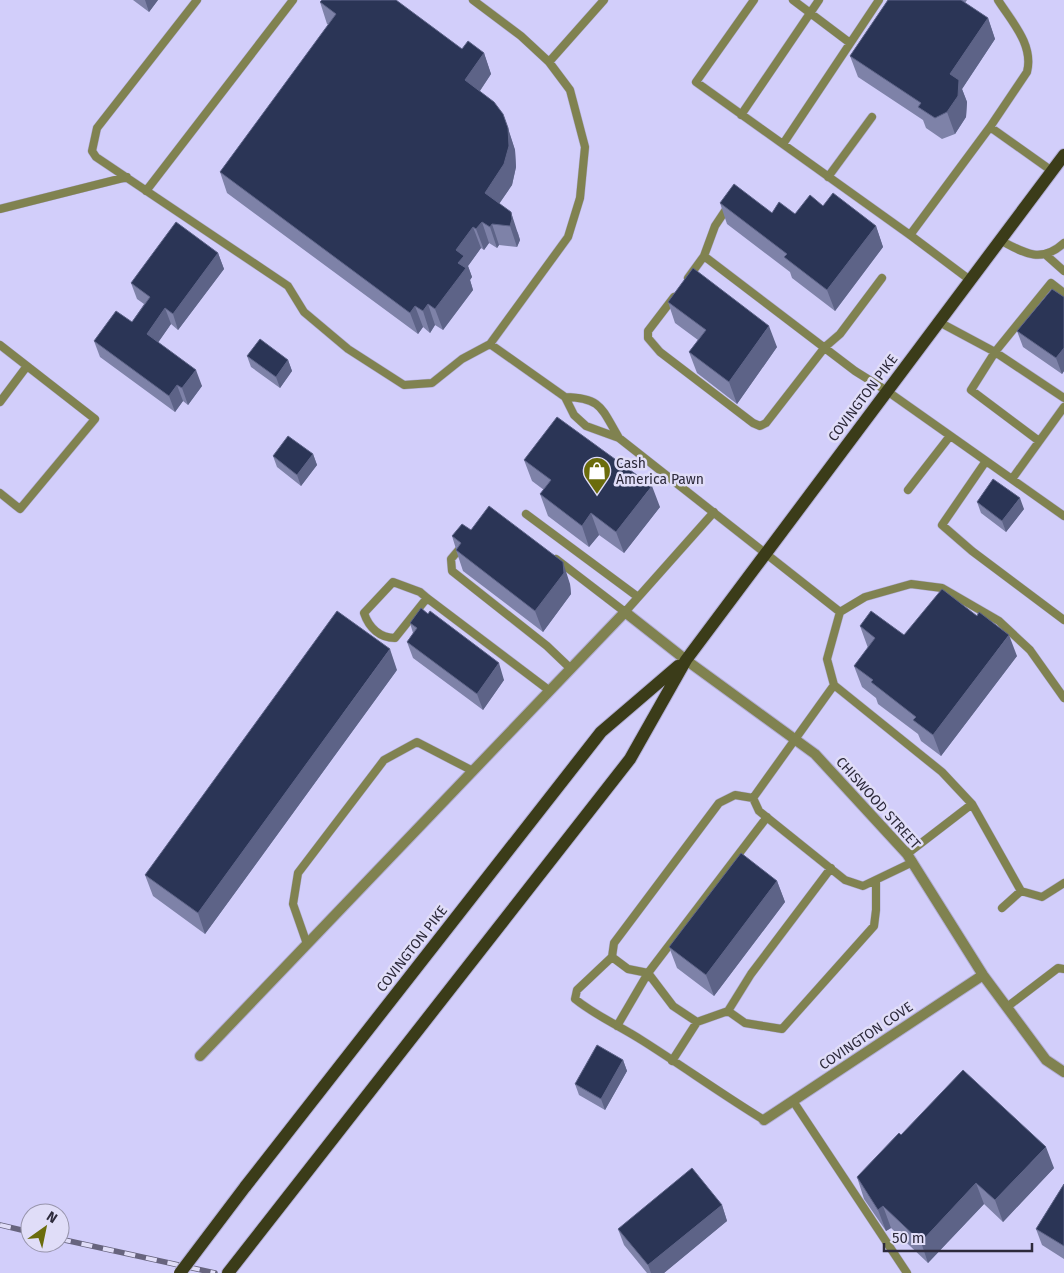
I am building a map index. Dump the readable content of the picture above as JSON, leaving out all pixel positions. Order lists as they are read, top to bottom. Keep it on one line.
{"streets":{"main road":["COVINGTON PIKE"],"street":["CHISWOOD STREET","COVINGTON COVE"]},"crossings":[["COVINGTON PIKE","CHISWOOD STREET"],["CHISWOOD STREET","COVINGTON COVE"]],"places":{"shop":["Cash America Pawn"]},"scale_bar":"50 m","north":"top right"}
